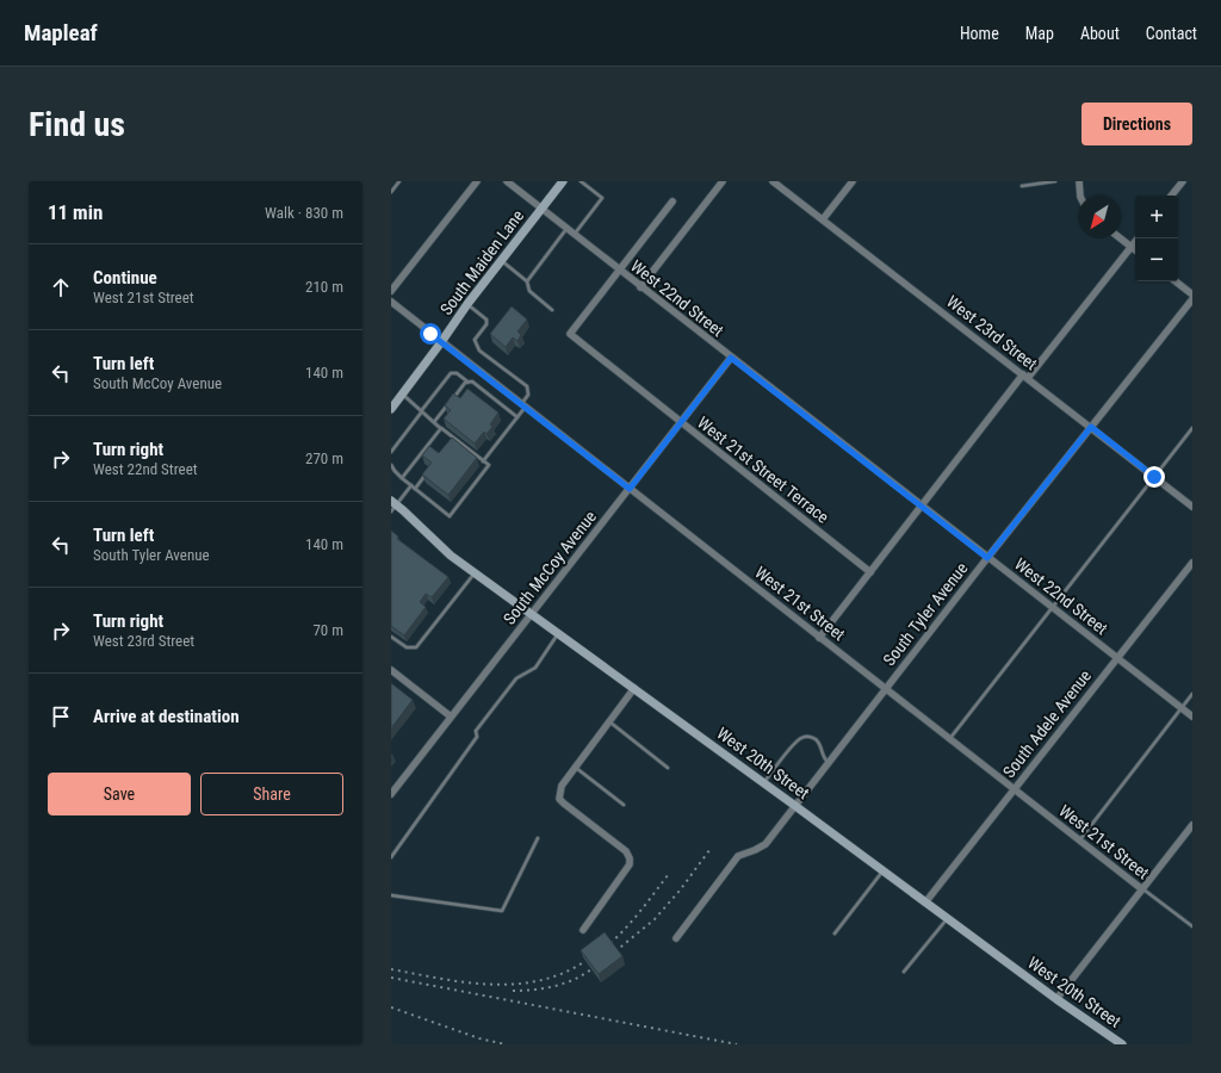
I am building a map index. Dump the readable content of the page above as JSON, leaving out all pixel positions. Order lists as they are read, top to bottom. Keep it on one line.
{"streets":{"main road":["South Maiden Lane","West 20th Street"],"street":["West 22nd Street","West 23rd Street","West 21st Street Terrace","South McCoy Avenue","West 21st Street","South Tyler Avenue","South Adele Avenue"]},"crossings":[["South Maiden Lane","West 22nd Street"],["South Maiden Lane","West 21st Street"],["West 22nd Street","West 21st Street Terrace"],["West 22nd Street","South McCoy Avenue"],["West 22nd Street","South Tyler Avenue"],["West 22nd Street","South Adele Avenue"],["West 23rd Street","South Tyler Avenue"],["West 21st Street Terrace","South McCoy Avenue"],["South McCoy Avenue","West 21st Street"],["South McCoy Avenue","West 20th Street"],["West 21st Street","South Tyler Avenue"],["West 21st Street","South Adele Avenue"],["South Tyler Avenue","West 20th Street"],["South Adele Avenue","West 20th Street"]],"north":"bottom left","page":{"header":"Mapleaf","nav":["Home","Map","About","Contact"],"buttons":["Directions",["Save","Share"]],"title":"Find us","heading":["11 min","Walk · 830 m"],"map_buttons":["+","−"],"list":[["Continue","West 21st Street","210 m"],["Turn left","South McCoy Avenue","140 m"],["Turn right","West 22nd Street","270 m"],["Turn left","South Tyler Avenue","140 m"],["Turn right","West 23rd Street","70 m"],"Arrive at destination"]}}
